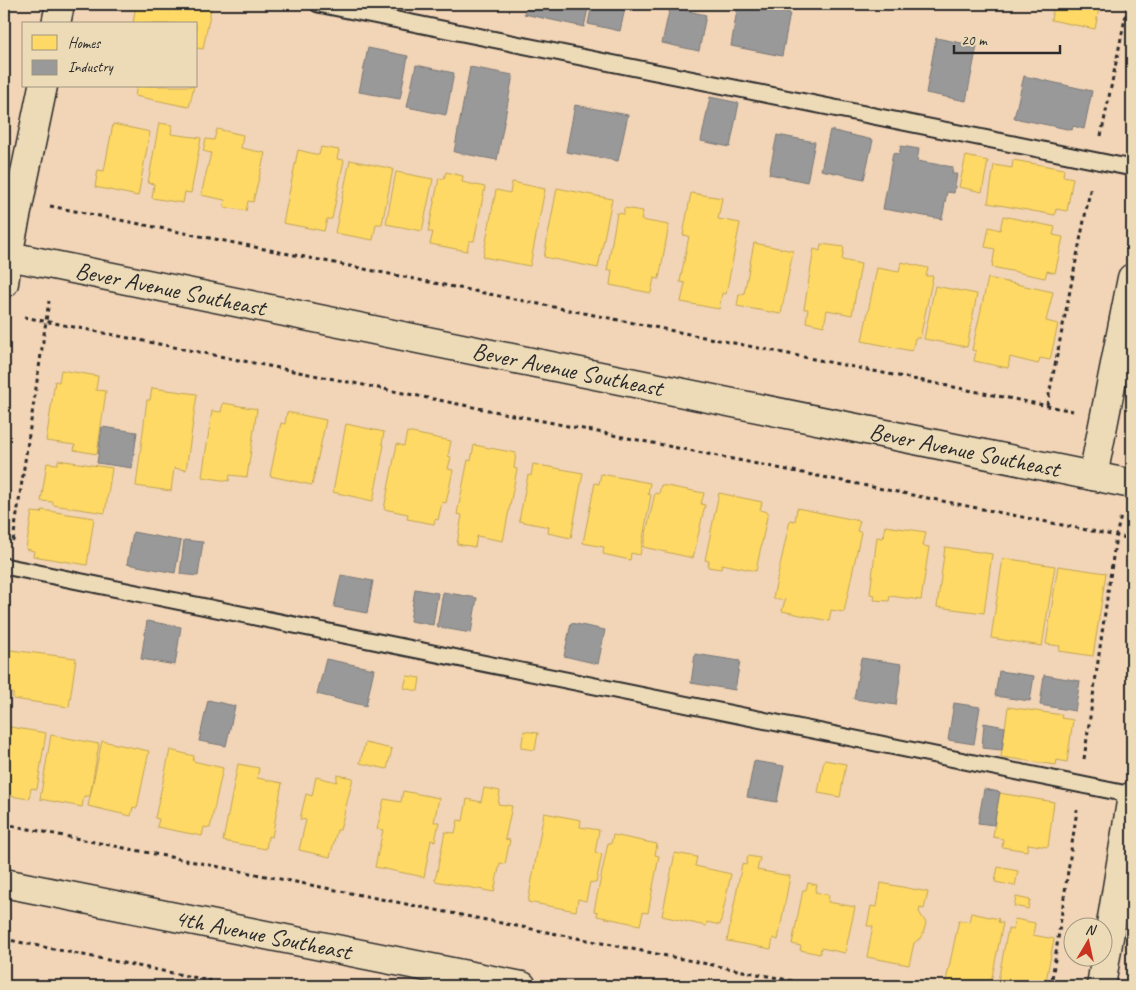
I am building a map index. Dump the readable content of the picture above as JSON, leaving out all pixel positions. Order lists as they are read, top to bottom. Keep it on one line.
{"streets":{"street":["Bever Avenue Southeast","4th Avenue Southeast"]},"legend":["Homes","Industry"],"scale_bar":"20 m","north":"top"}
